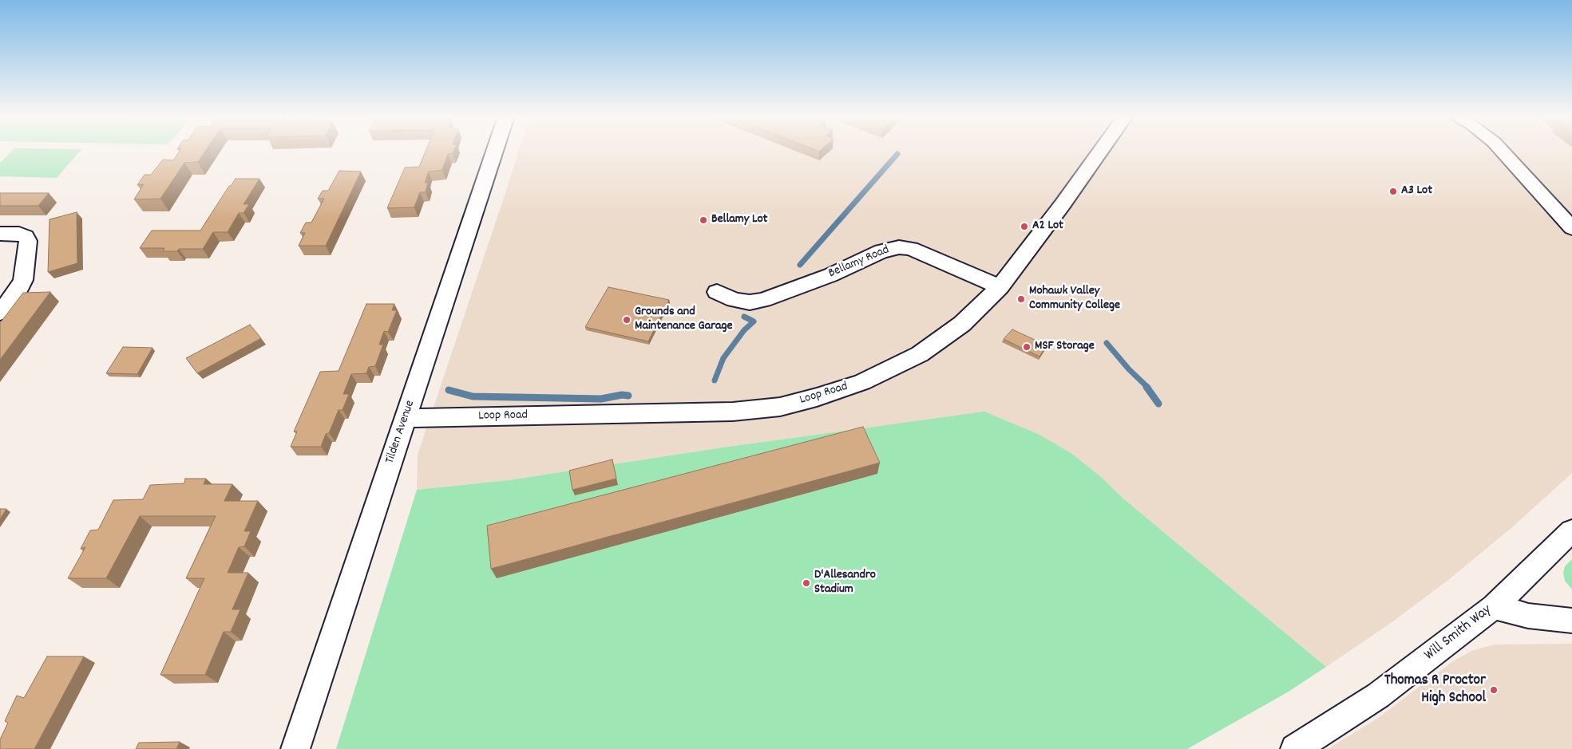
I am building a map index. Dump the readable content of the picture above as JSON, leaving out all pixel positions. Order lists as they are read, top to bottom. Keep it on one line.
{"streets":{"street":["Bellamy Road","Loop Road","Tilden Avenue","Will Smith Way"]},"crossings":[["Bellamy Road","Loop Road"],["Loop Road","Tilden Avenue"]],"places":["A3 Lot","Bellamy Lot","A2 Lot","Mohawk Valley Community College","Grounds and Maintenance Garage","MSF Storage","D'Allesandro Stadium","Thomas R Proctor High School"]}
